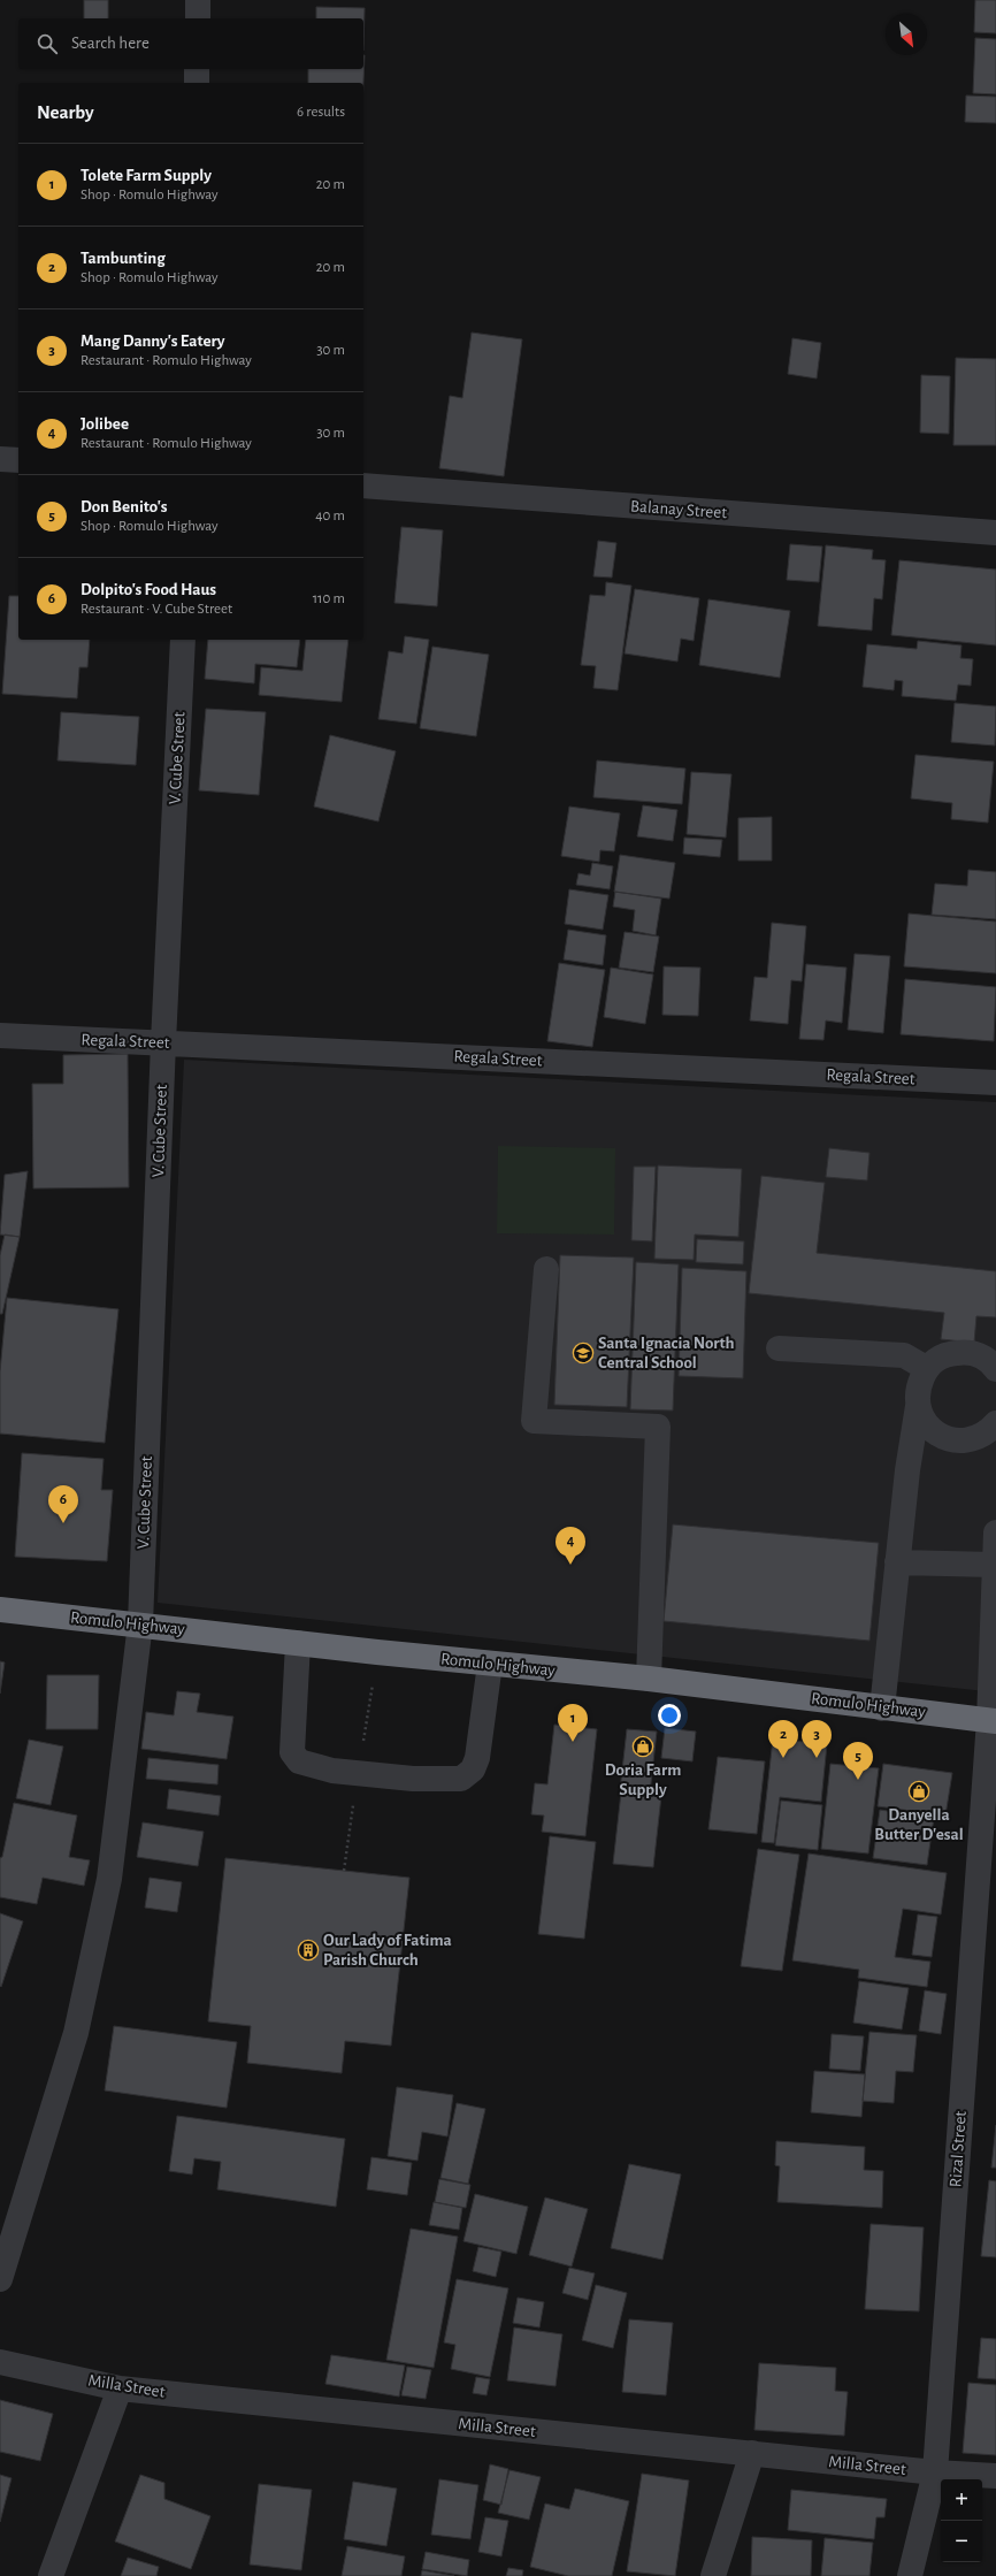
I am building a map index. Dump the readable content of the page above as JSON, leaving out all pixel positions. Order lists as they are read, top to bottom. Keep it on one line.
{"streets":{"highway":["Romulo Highway"],"street":["Balanay Street","V. Cube Street","Regala Street","Rizal Street","Milla Street"]},"crossings":[["V. Cube Street","Regala Street"],["V. Cube Street","Romulo Highway"],["Romulo Highway","Rizal Street"],["Rizal Street","Milla Street"]],"places":{"school or university":["Santa Ignacia North Central School"],"shop":["Doria Farm Supply","Danyella Butter D'esal"],"building":["Our Lady of Fatima Parish Church"]},"north":"bottom right","page":{"search":"Search here","heading":["Nearby","6 results"],"list":[{"mark":"1","name":"Tolete Farm Supply","note":"Shop · Romulo Highway","value":"20 m"},{"mark":"2","name":"Tambunting","note":"Shop · Romulo Highway","value":"20 m"},{"mark":"3","name":"Mang Danny's Eatery","note":"Restaurant · Romulo Highway","value":"30 m"},{"mark":"4","name":"Jolibee","note":"Restaurant · Romulo Highway","value":"30 m"},{"mark":"5","name":"Don Benito's","note":"Shop · Romulo Highway","value":"40 m"},{"mark":"6","name":"Dolpito's Food Haus","note":"Restaurant · V. Cube Street","value":"110 m"}],"pins":["6","4","1","2","3","5"],"map_buttons":["+","−"]}}
